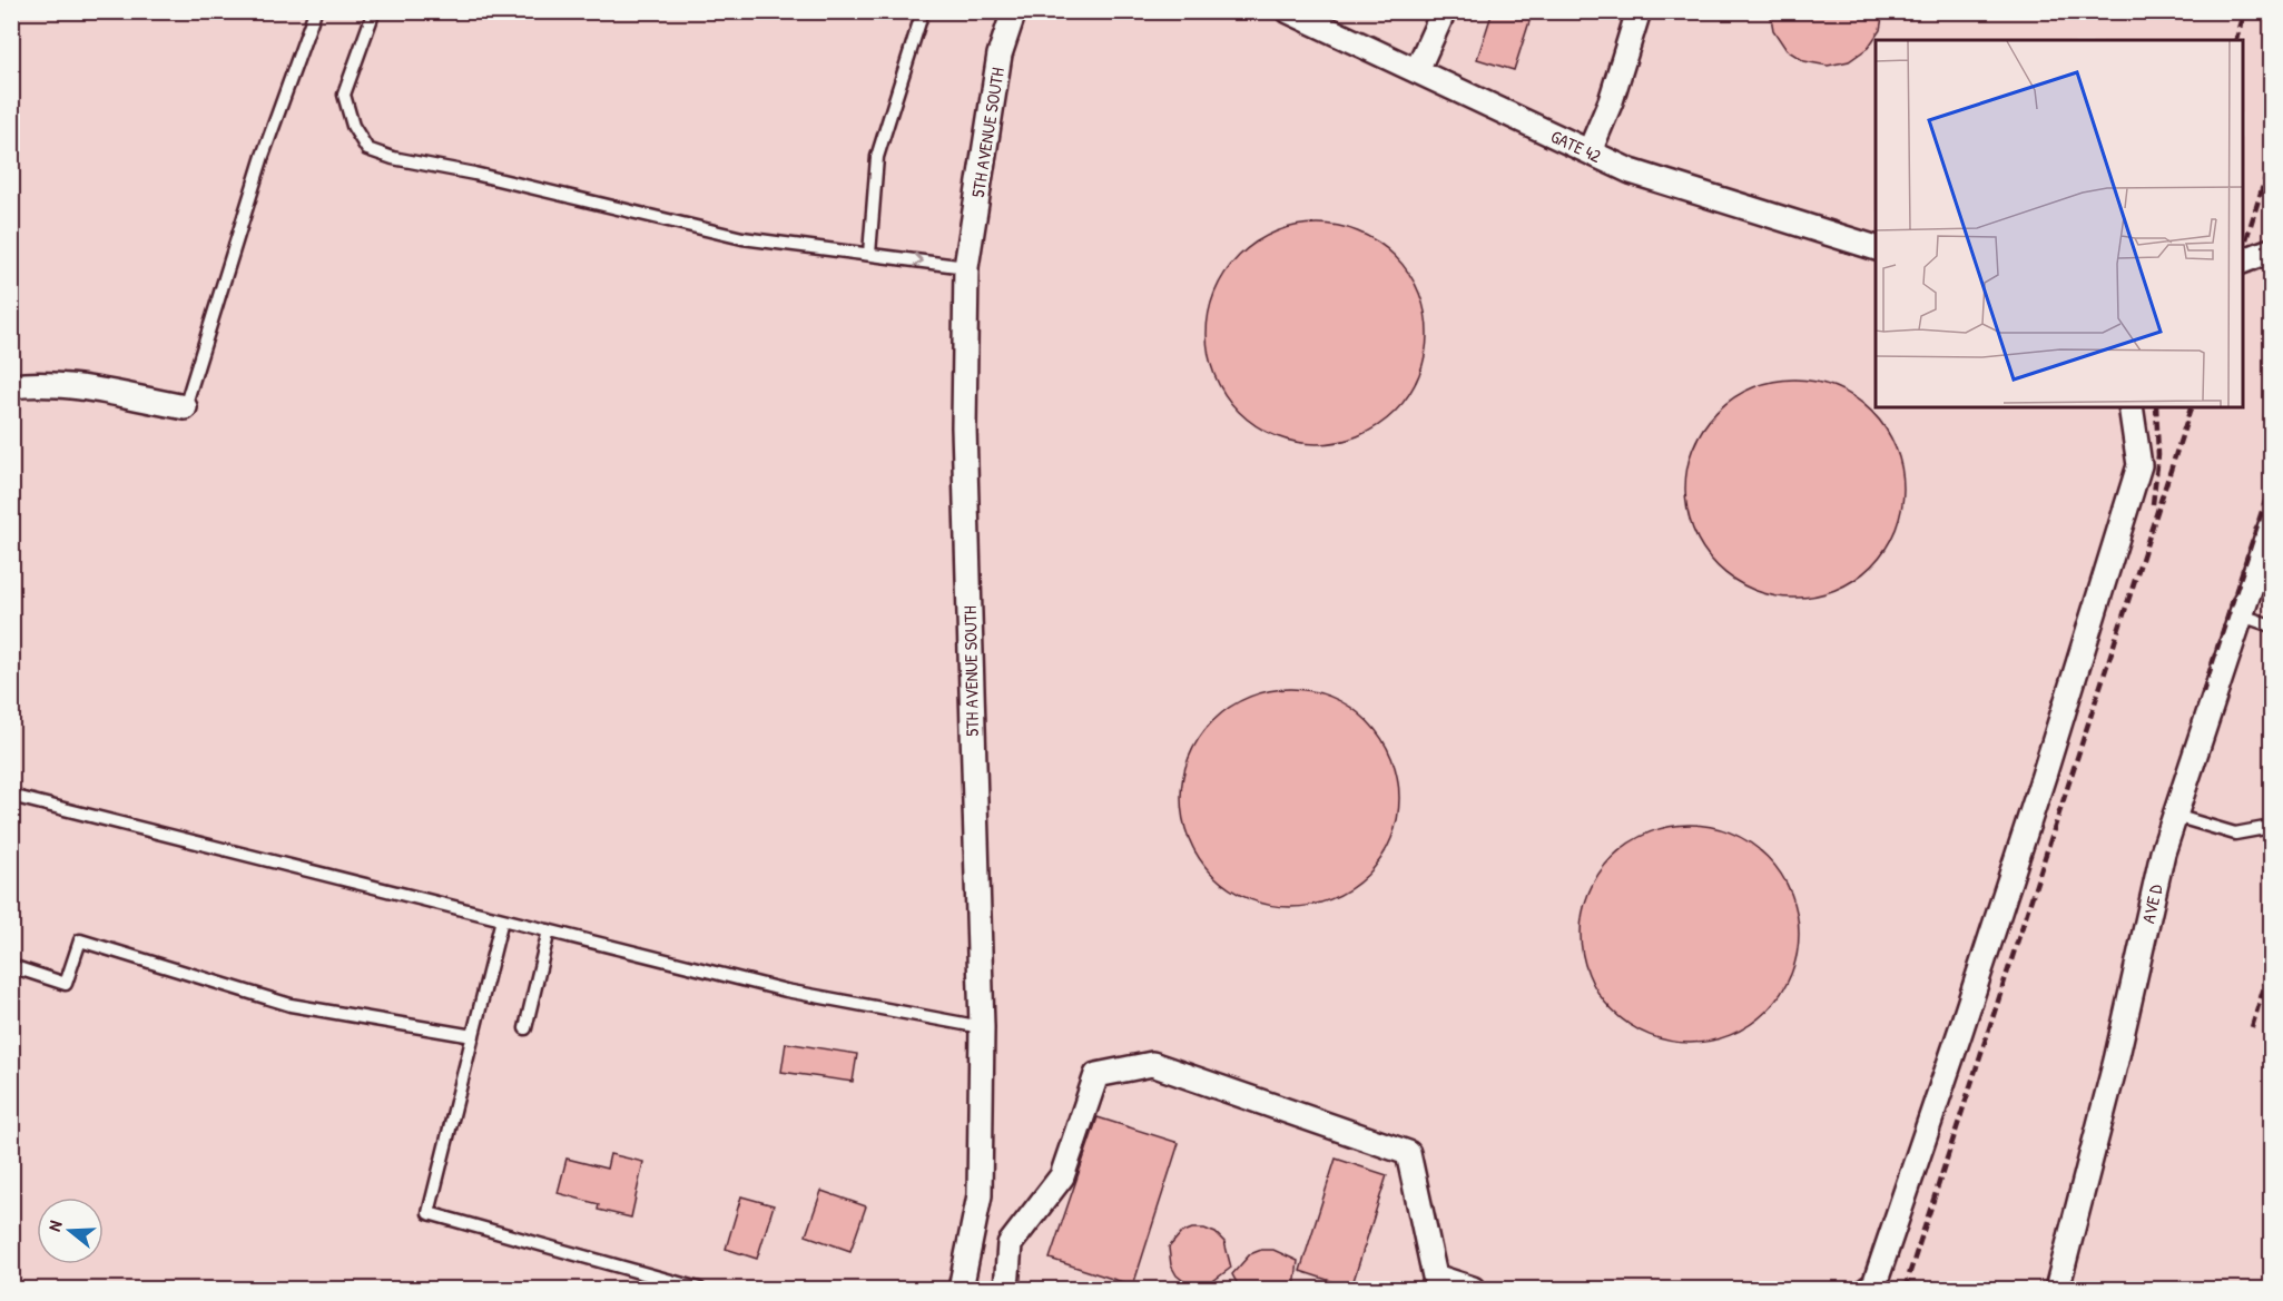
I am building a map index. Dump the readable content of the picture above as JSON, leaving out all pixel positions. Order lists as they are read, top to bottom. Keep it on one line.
{"streets":{"street":["5TH AVENUE SOUTH","GATE 42","AVE D"]},"north":"left"}
